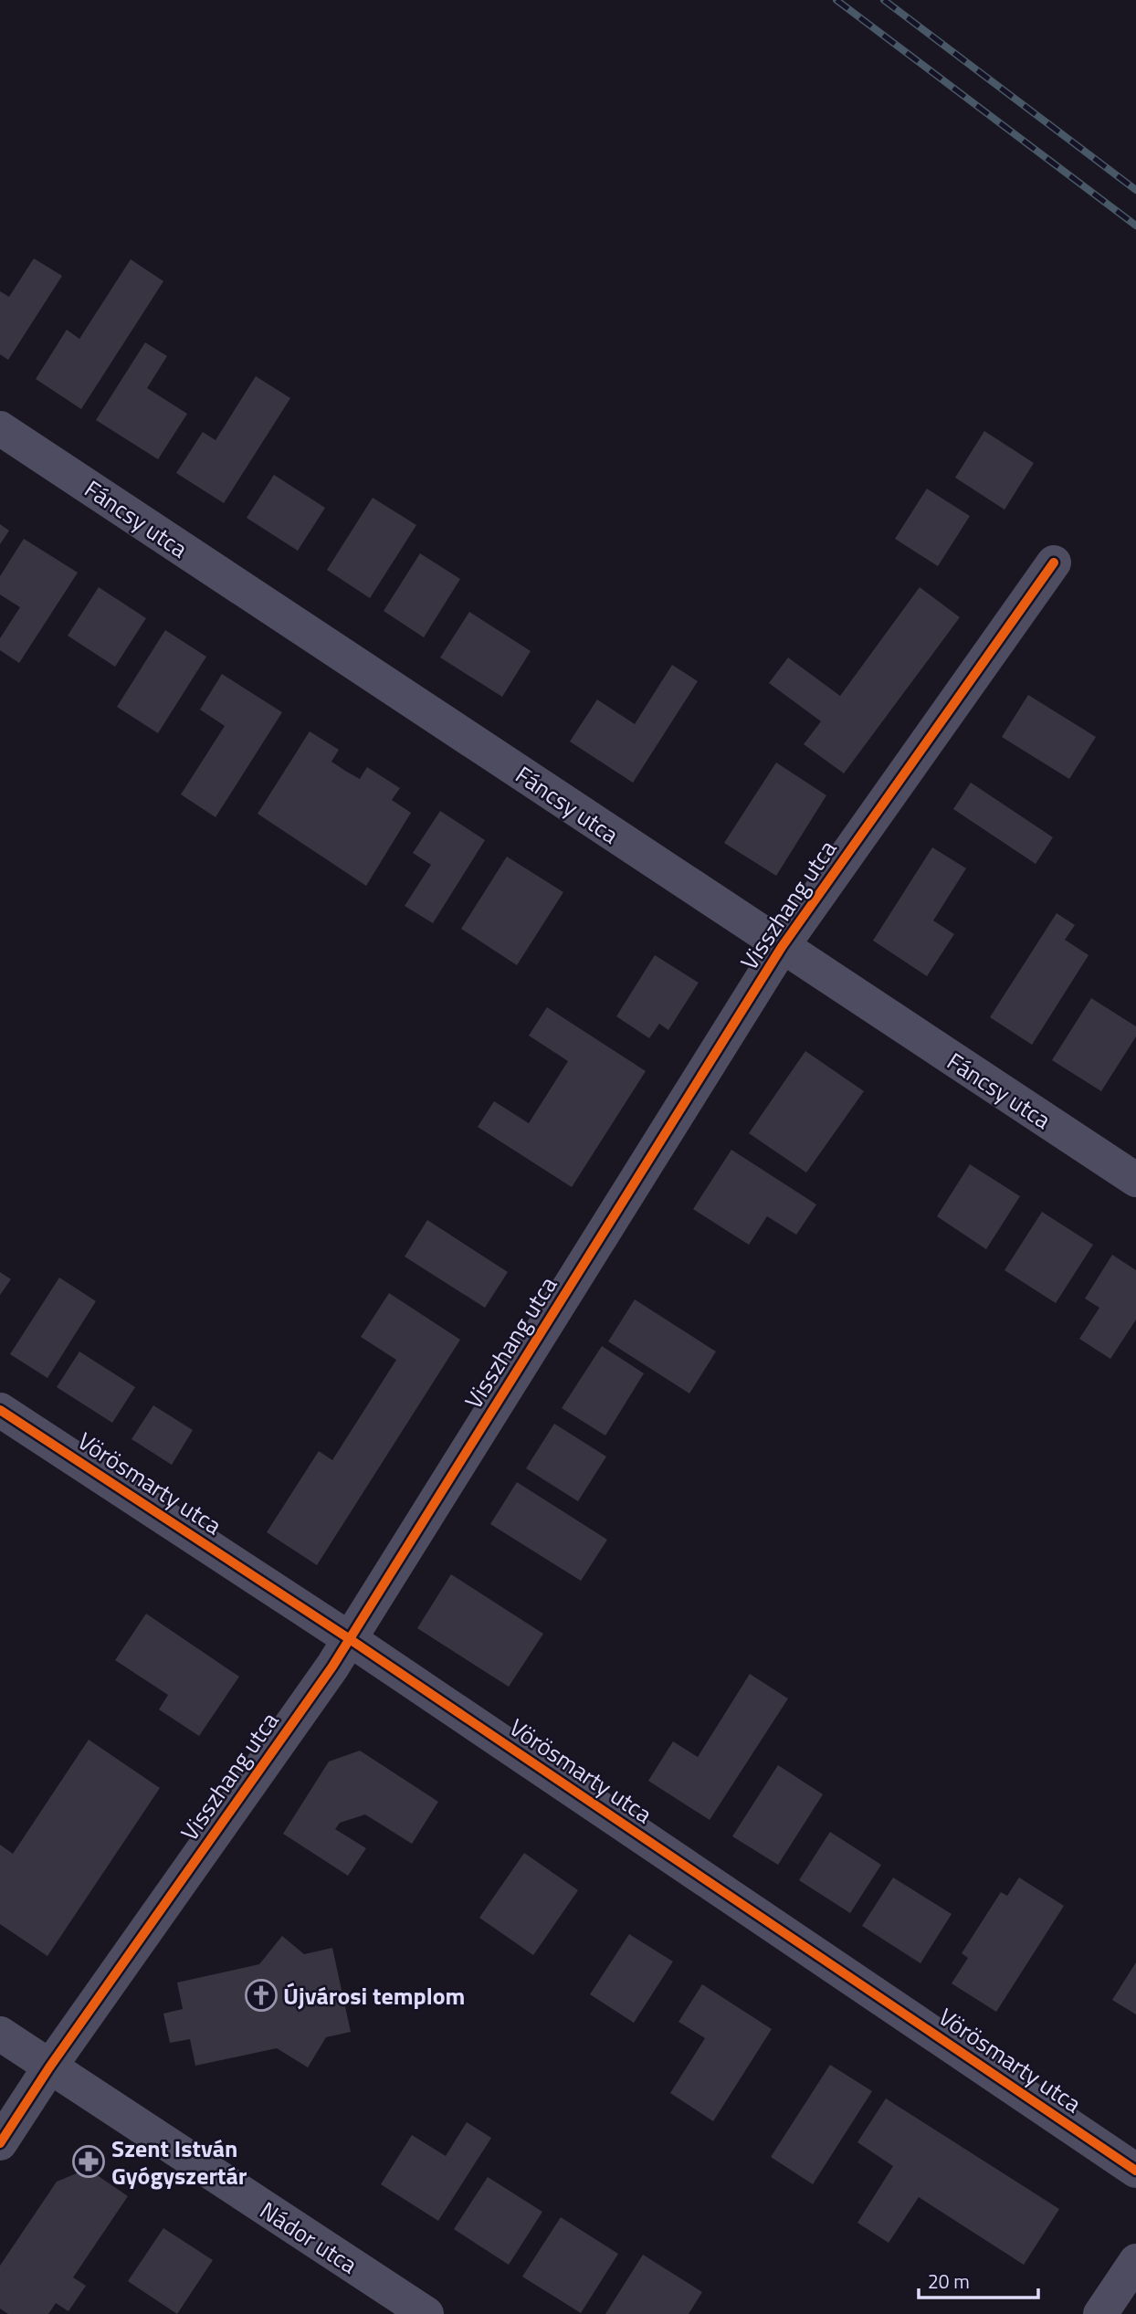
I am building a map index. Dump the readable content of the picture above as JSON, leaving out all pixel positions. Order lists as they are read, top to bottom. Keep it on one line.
{"streets":{"street":["Fáncsy utca","Visszhang utca","Vörösmarty utca","Nádor utca"]},"crossings":[["Fáncsy utca","Visszhang utca"],["Visszhang utca","Vörösmarty utca"],["Visszhang utca","Nádor utca"]],"places":{"church":["Újvárosi templom"],"pharmacy":["Szent István Gyógyszertár"]},"scale_bar":"20 m"}
